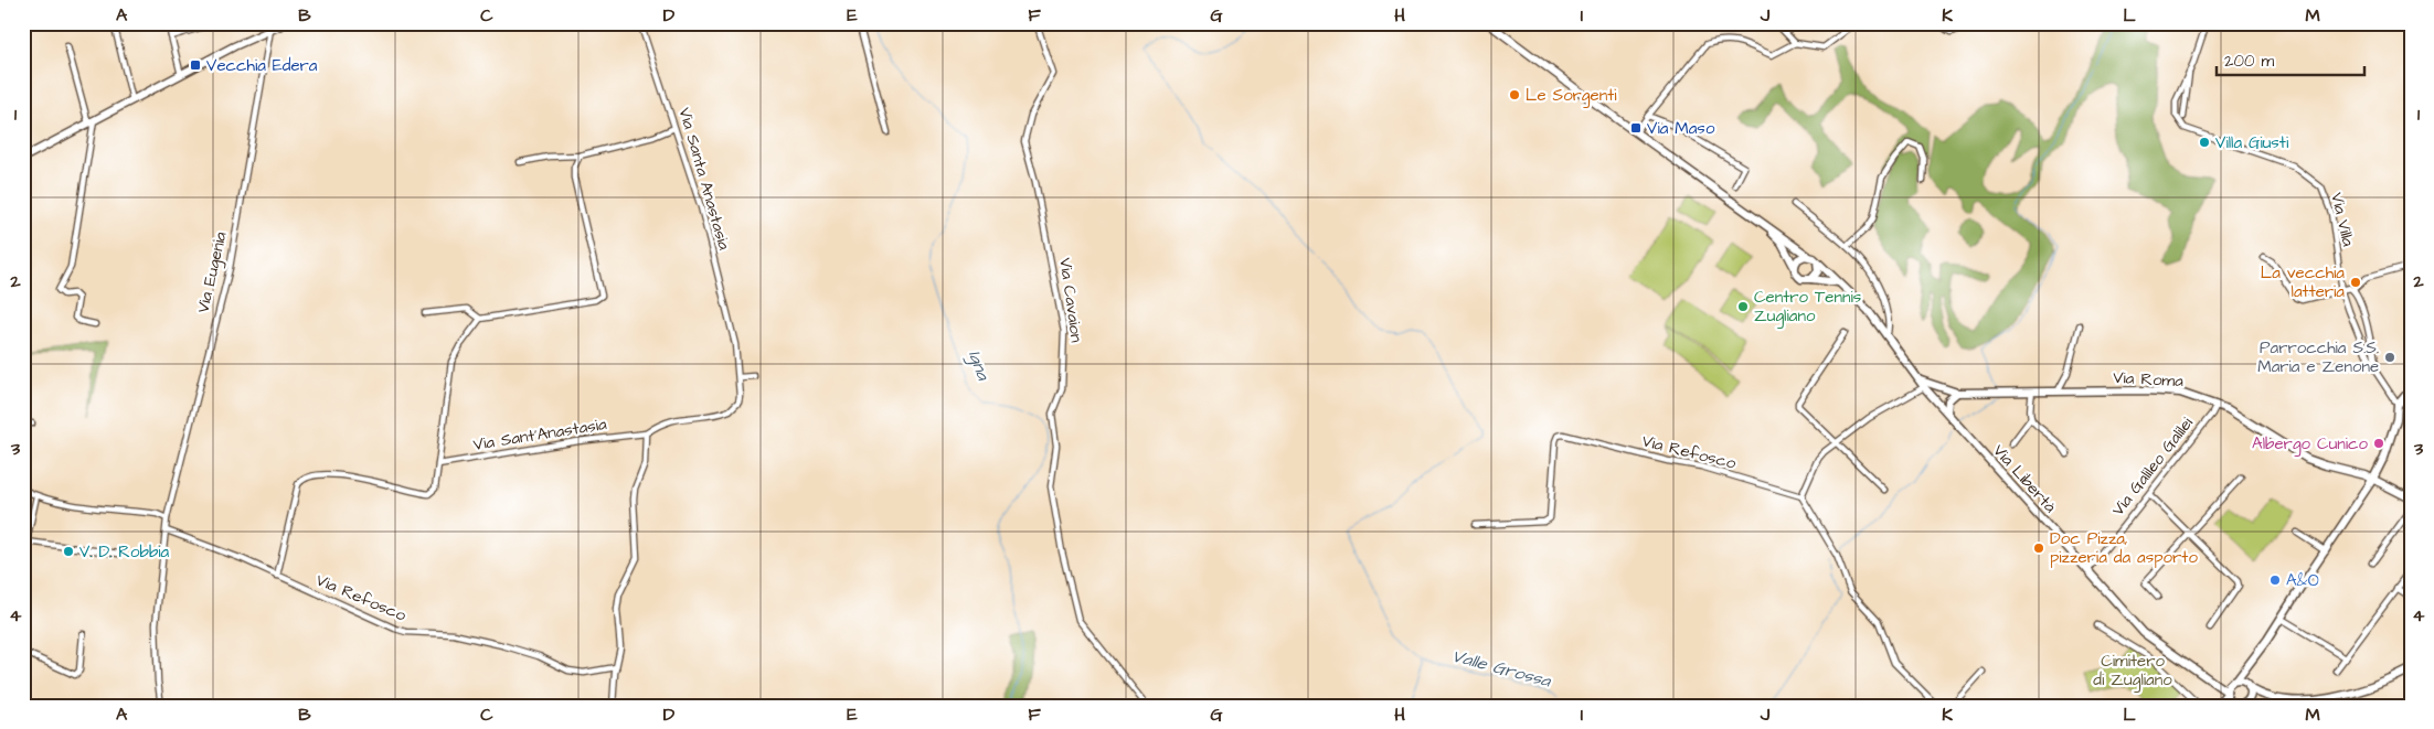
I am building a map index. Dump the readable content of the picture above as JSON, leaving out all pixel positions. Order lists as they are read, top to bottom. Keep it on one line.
{"streets":{"main road":["Via Roma","Via Libertà"],"street":["Via Santa Anastasia","Via Villa","Via Eugenia","Via Cavaion","Via Sant'Anastasia","Via Refosco","Via Galileo Galilei"]},"crossings":[["Via Santa Anastasia","Via Sant'Anastasia"],["Via Roma","Via Galileo Galilei"],["Via Roma","Via Libertà"],["Via Galileo Galilei","Via Libertà"]],"water":["Igna","Valle Grossa"],"parks":["Cimitero di Zugliano"],"places":{"transit":["Vecchia Edera","Via Maso"],"other":["Le Sorgenti","Villa Giusti","La vecchia latteria","Centro Tennis Zugliano","Parrocchia S.S. Maria e Zenone","Albergo Cunico","Doc Pizza, pizzeria da asporto","V. D. Robbia","A&O"]},"scale_bar":"200 m","grid":{"columns":["A","B","C","D","E","F","G","H","I","J","K","L","M"],"rows":["1","2","3","4"]}}
